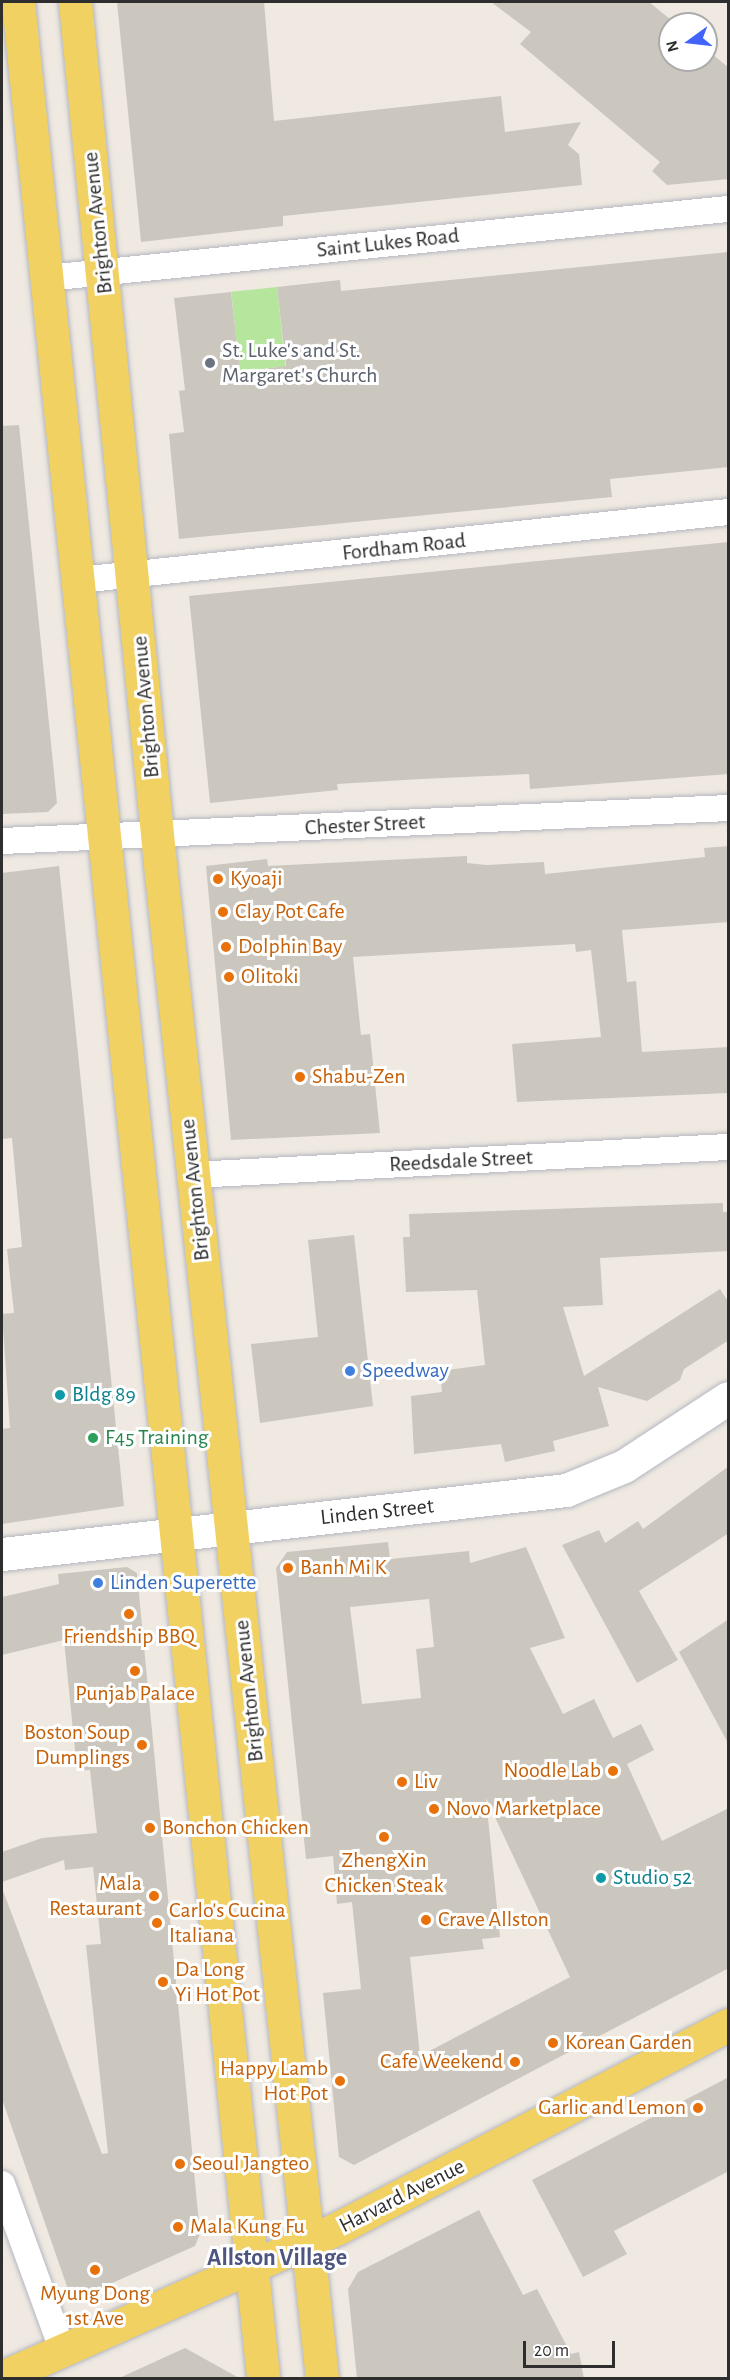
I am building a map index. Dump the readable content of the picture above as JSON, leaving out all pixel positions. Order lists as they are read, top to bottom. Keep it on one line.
{"streets":{"main road":["Brighton Avenue","Harvard Avenue"],"street":["Saint Lukes Road","Fordham Road","Chester Street","Reedsdale Street","Linden Street"]},"crossings":[["Brighton Avenue","Saint Lukes Road"],["Brighton Avenue","Fordham Road"],["Brighton Avenue","Chester Street"],["Brighton Avenue","Reedsdale Street"],["Brighton Avenue","Linden Street"],["Brighton Avenue","Harvard Avenue"]],"districts":["Allston Village"],"places":["St. Luke's and St. Margaret's Church","Kyoaji","Clay Pot Cafe","Dolphin Bay","Olitoki","Shabu-Zen","Speedway","Bldg 89","F45 Training","Banh Mi K","Linden Superette","Friendship BBQ","Punjab Palace","Boston Soup Dumplings","Noodle Lab","Liv","Novo Marketplace","Bonchon Chicken","ZhengXin Chicken Steak","Studio 52","Mala Restaurant","Crave Allston","Carlo's Cucina Italiana","Da Long Yi Hot Pot","Korean Garden","Cafe Weekend","Happy Lamb Hot Pot","Garlic and Lemon","Seoul Jangteo","Mala Kung Fu","Myung Dong 1st Ave"],"scale_bar":"20 m","north":"left"}
